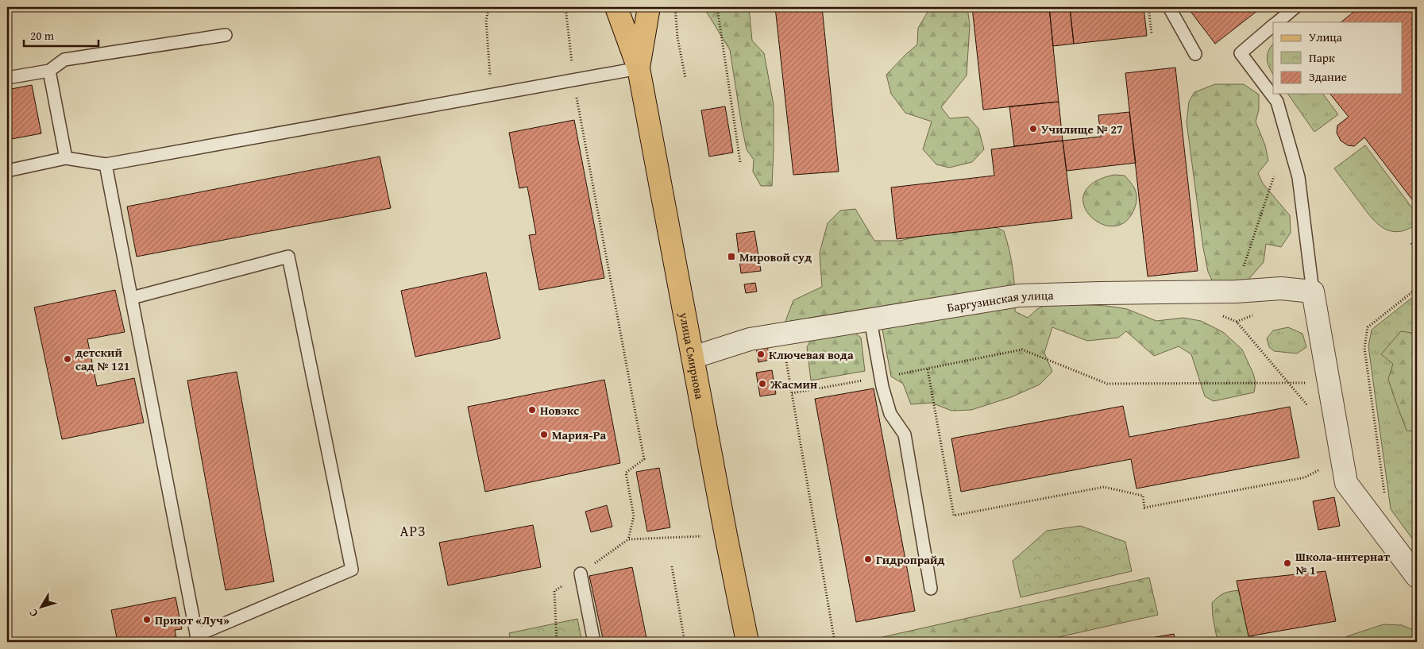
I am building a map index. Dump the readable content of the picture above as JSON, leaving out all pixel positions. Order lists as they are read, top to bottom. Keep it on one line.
{"streets":{"main road":["улица Смирнова"],"street":["Баргузинская улица"]},"crossings":[["Баргузинская улица","улица Смирнова"]],"districts":["АРЗ"],"places":{"other":["Училище № 27","Ключевая вода","детский сад № 121","Жасмин","Новэкс","Мария-Ра","Гидропрайд","Школа-интернат № 1","Приют «Луч»"],"transit":["Мировой суд"]},"legend":["Улица","Парк","Здание"],"scale_bar":"20 m","north":"bottom left"}
